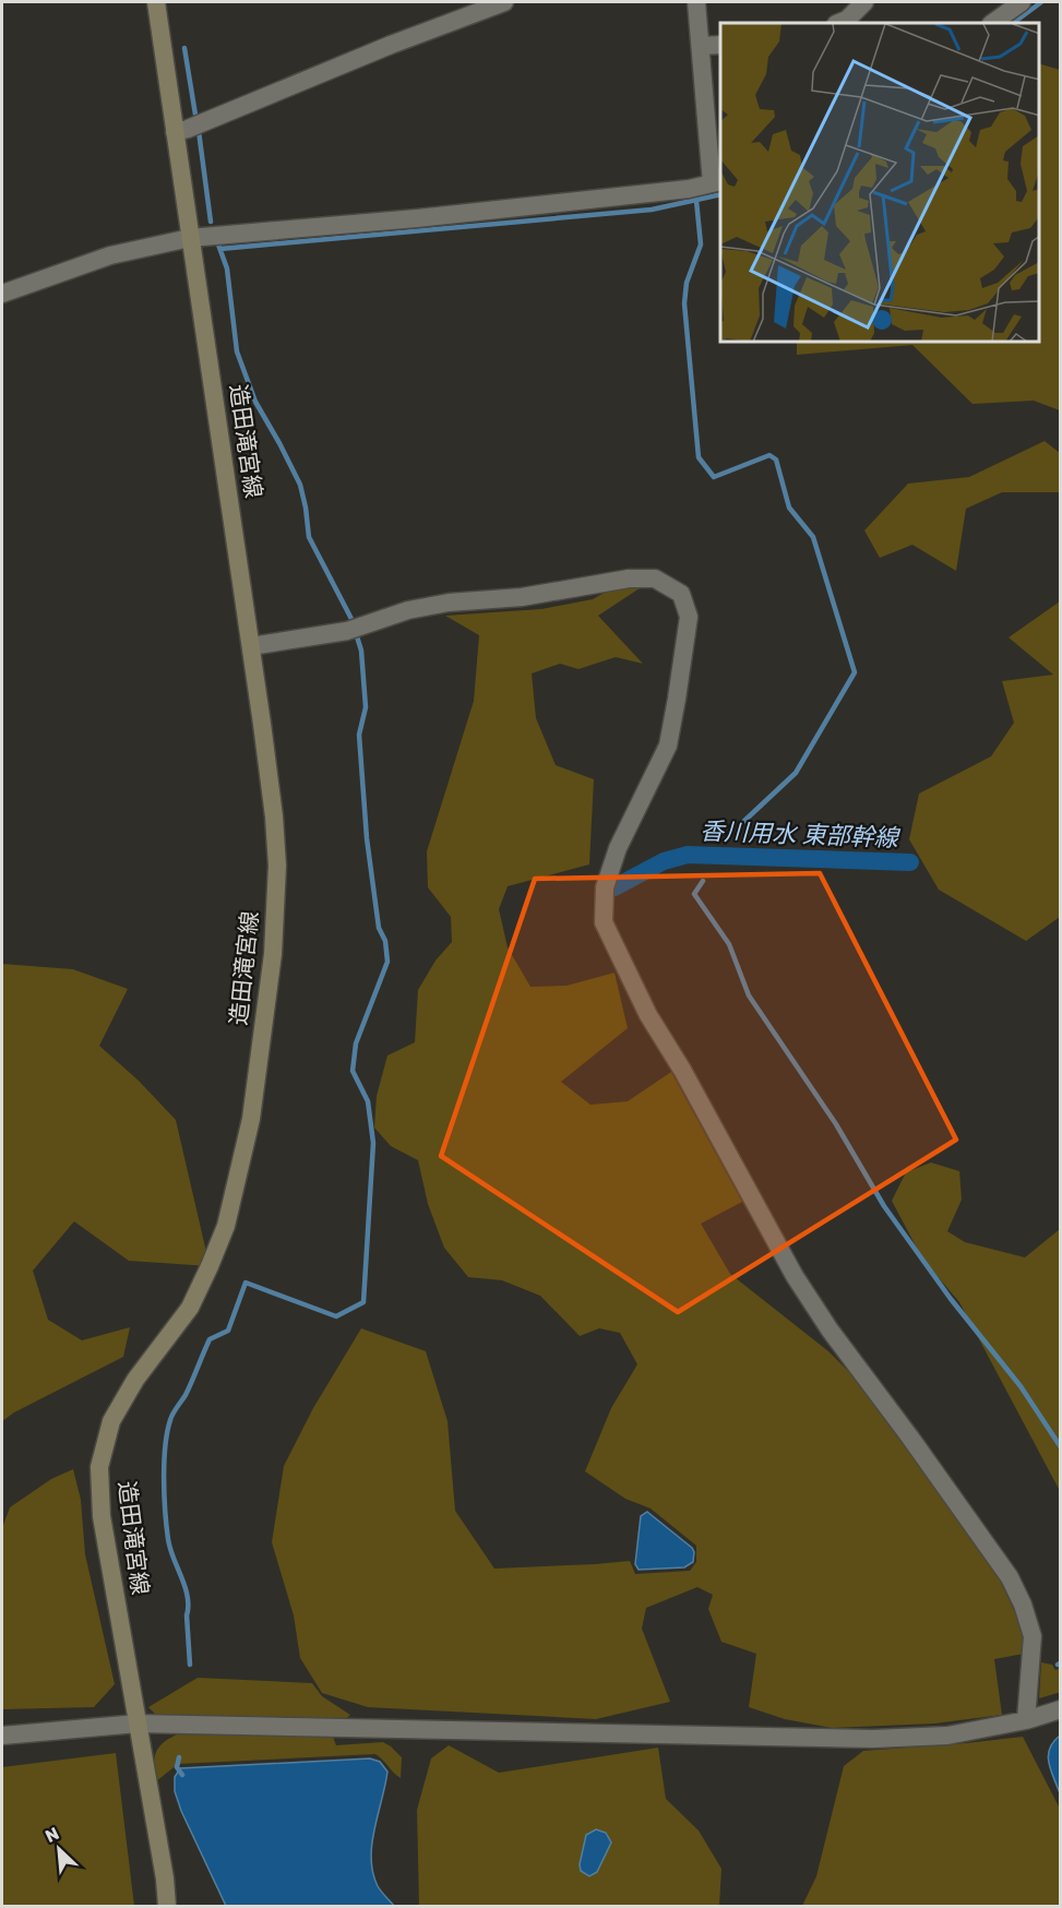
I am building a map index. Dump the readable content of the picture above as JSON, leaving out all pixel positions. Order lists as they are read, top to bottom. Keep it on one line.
{"streets":{"main road":["造田滝宮線"]},"water":["香川用水 東部幹線"],"north":"top left"}
